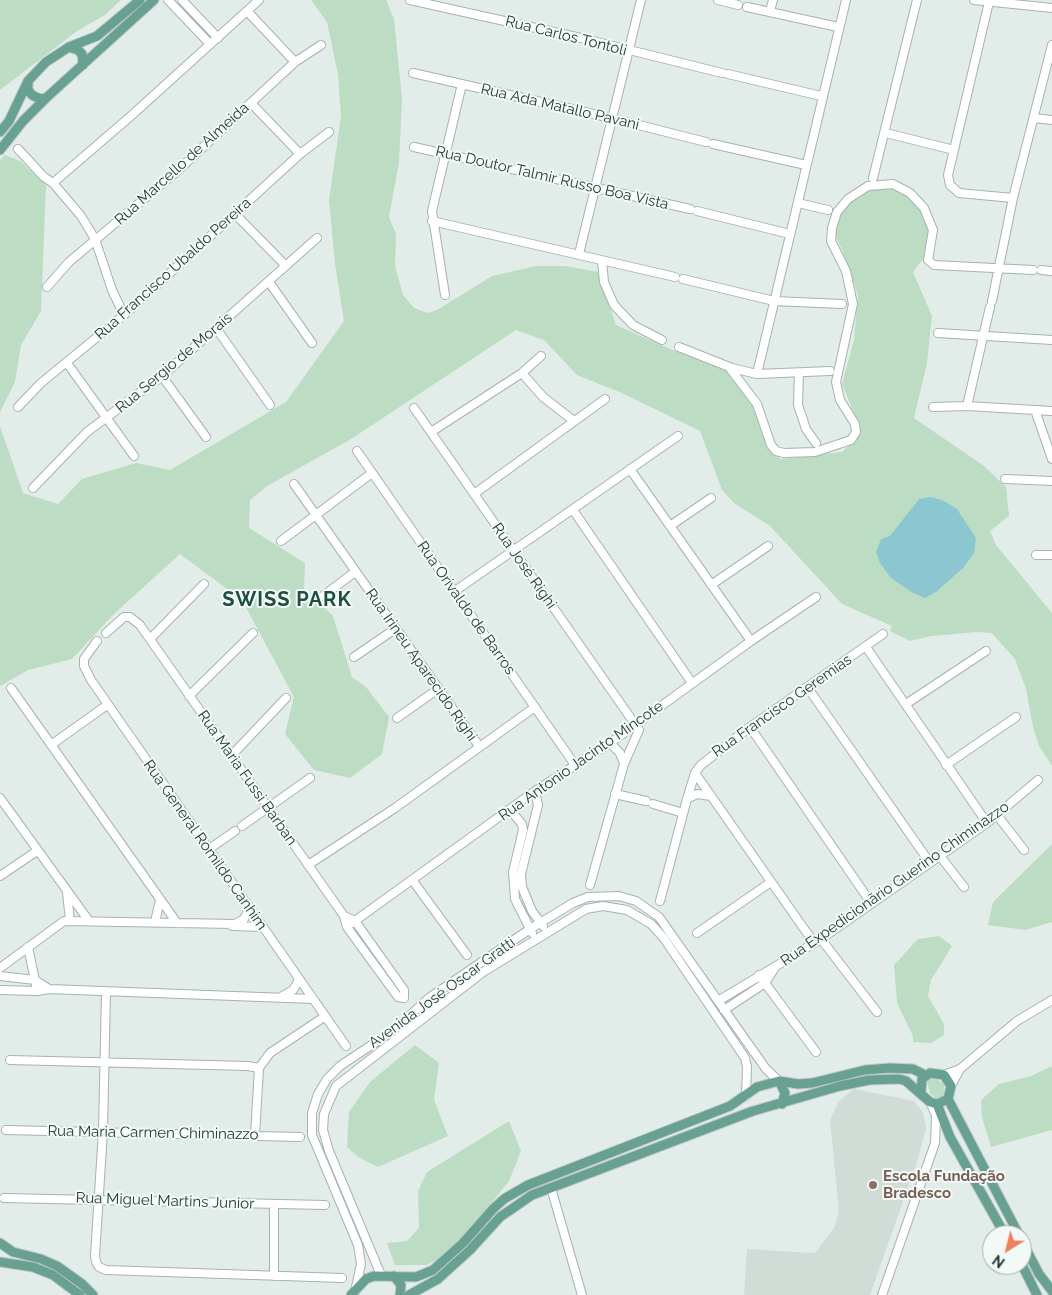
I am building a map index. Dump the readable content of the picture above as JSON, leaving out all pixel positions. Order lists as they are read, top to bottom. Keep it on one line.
{"streets":{"street":["Rua Carlos Tontoli","Rua Ada Matallo Pavani","Rua Marcello de Almeida","Rua Doutor Talmir Russo Boa Vista","Rua Francisco Ubaldo Pereira","Rua Sergio de Morais","Rua José Righi","Rua Orivaldo de Barros","Rua Irineu Aparecido Righi","Rua Francisco Geremias","Rua Antonio Jacinto Mincote","Rua Maria Fussi Barban","Rua General Romildo Canhim","Rua Expedicionãrio Guerino Chiminazzo","Avenida José Oscar Gratti","Rua Maria Carmen Chiminazzo","Rua Miguel Martins Junior"]},"crossings":[["Rua José Righi","Rua Antonio Jacinto Mincote"],["Rua Orivaldo de Barros","Rua Antonio Jacinto Mincote"],["Rua Antonio Jacinto Mincote","Rua Maria Fussi Barban"],["Rua Expedicionãrio Guerino Chiminazzo","Avenida José Oscar Gratti"]],"districts":["SWISS PARK"],"places":["Escola Fundação Bradesco"],"north":"bottom left"}
